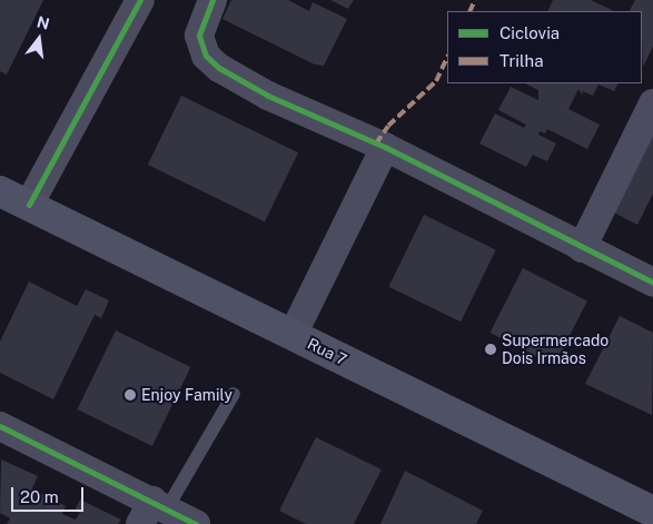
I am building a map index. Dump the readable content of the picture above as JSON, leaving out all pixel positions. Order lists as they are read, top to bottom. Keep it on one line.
{"streets":{"main road":["Rua 7"]},"places":["Supermercado Dois Irmãos","Enjoy Family"],"legend":["Ciclovia","Trilha"],"scale_bar":"20 m","north":"top"}
